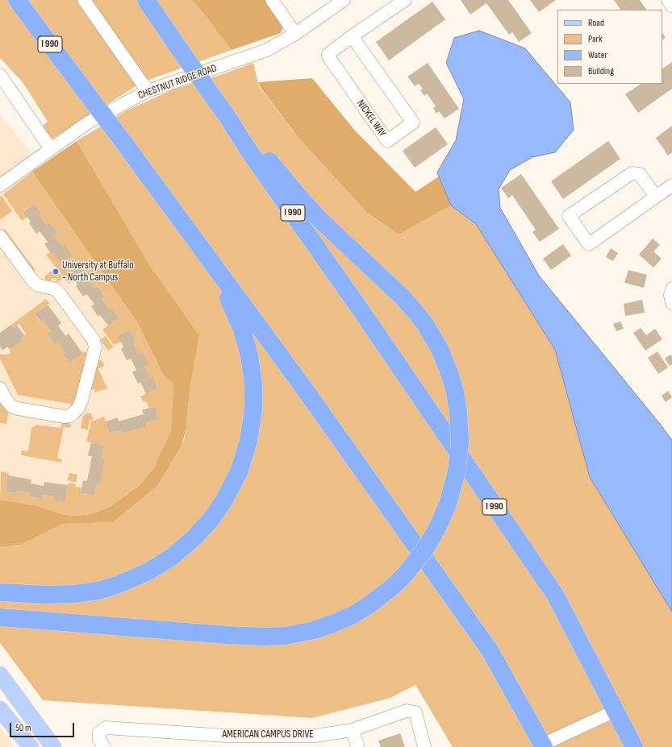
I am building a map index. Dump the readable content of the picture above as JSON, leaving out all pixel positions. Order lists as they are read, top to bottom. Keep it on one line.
{"streets":{"highway":["I 990"],"street":["CHESTNUT RIDGE ROAD","NICKEL WAY","AMERICAN CAMPUS DRIVE"]},"places":["University at Buffalo - North Campus"],"legend":["Road","Park","Water","Building"],"scale_bar":"50 m"}
